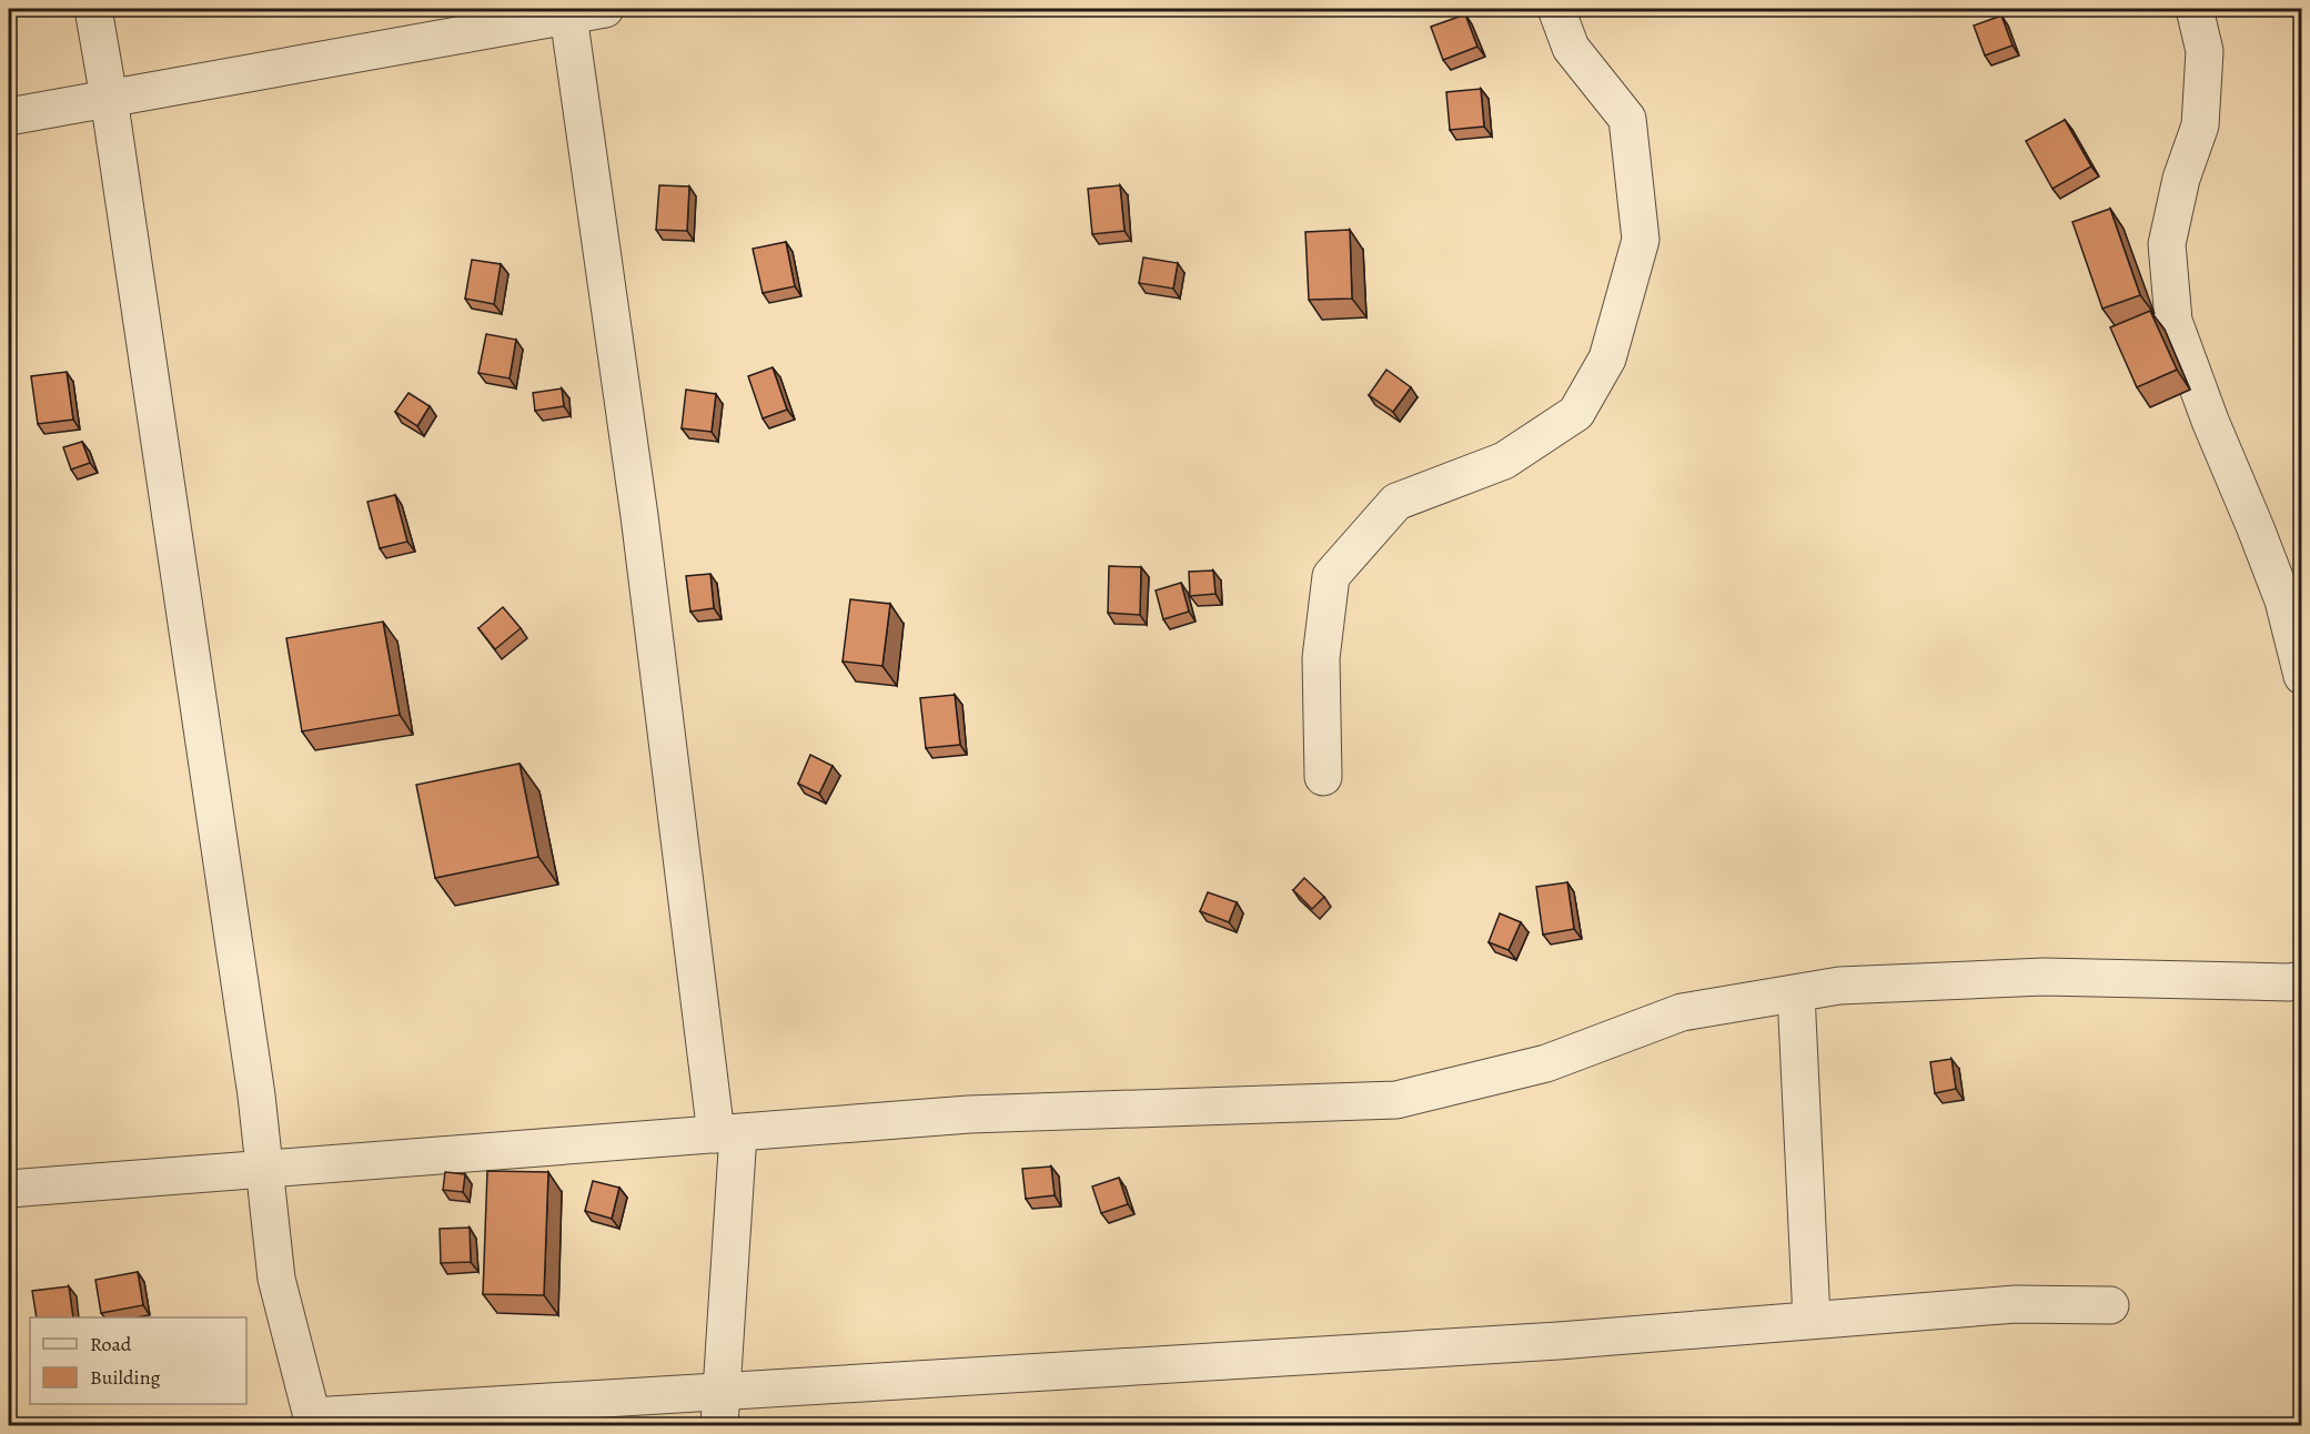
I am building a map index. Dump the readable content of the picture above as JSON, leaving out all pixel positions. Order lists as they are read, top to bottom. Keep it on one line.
{"legend":["Road","Building"]}
